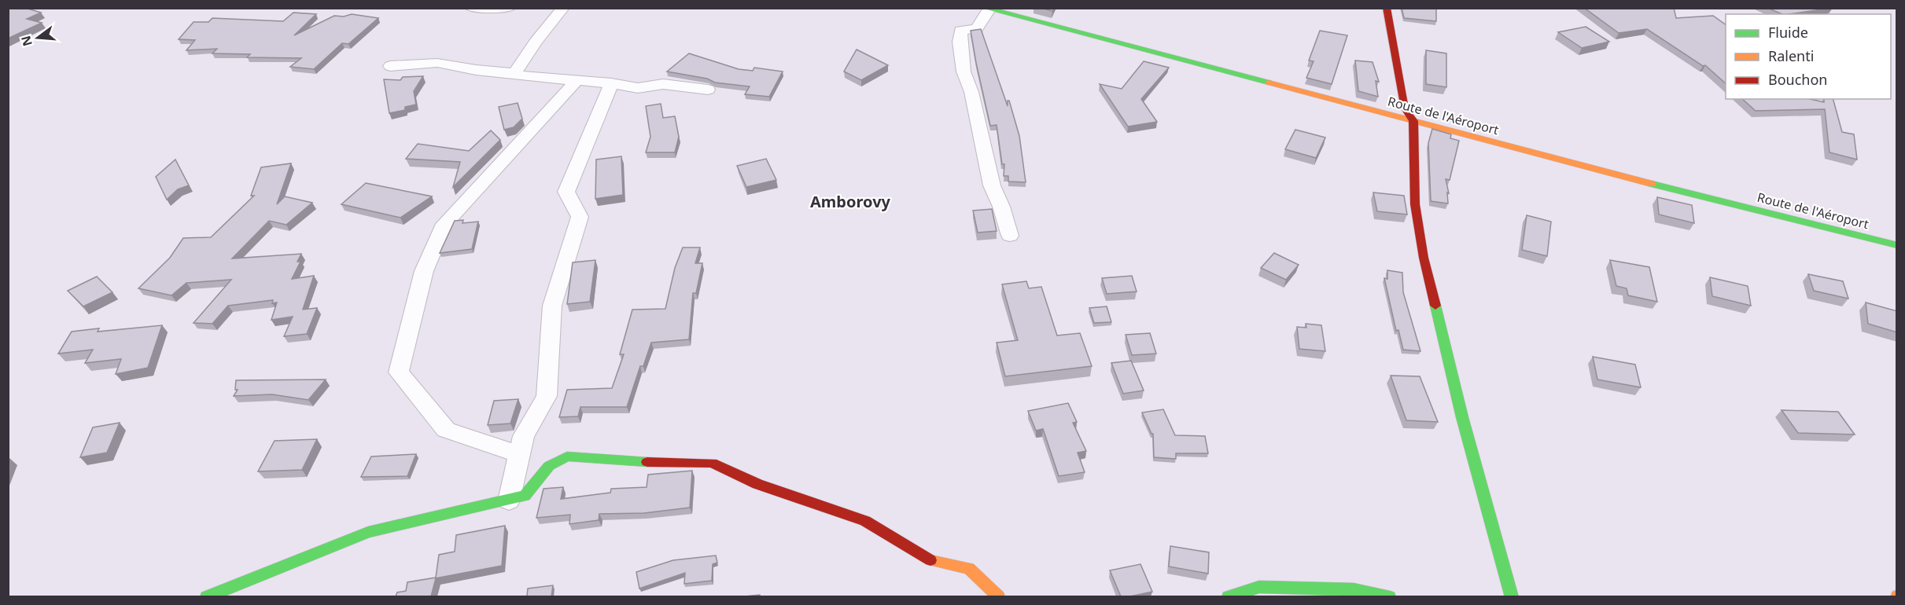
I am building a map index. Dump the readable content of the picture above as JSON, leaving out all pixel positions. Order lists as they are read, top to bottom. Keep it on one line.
{"streets":{"street":["Route de l'Aéroport"]},"districts":["Amborovy"],"legend":["Fluide","Ralenti","Bouchon"],"north":"left"}
